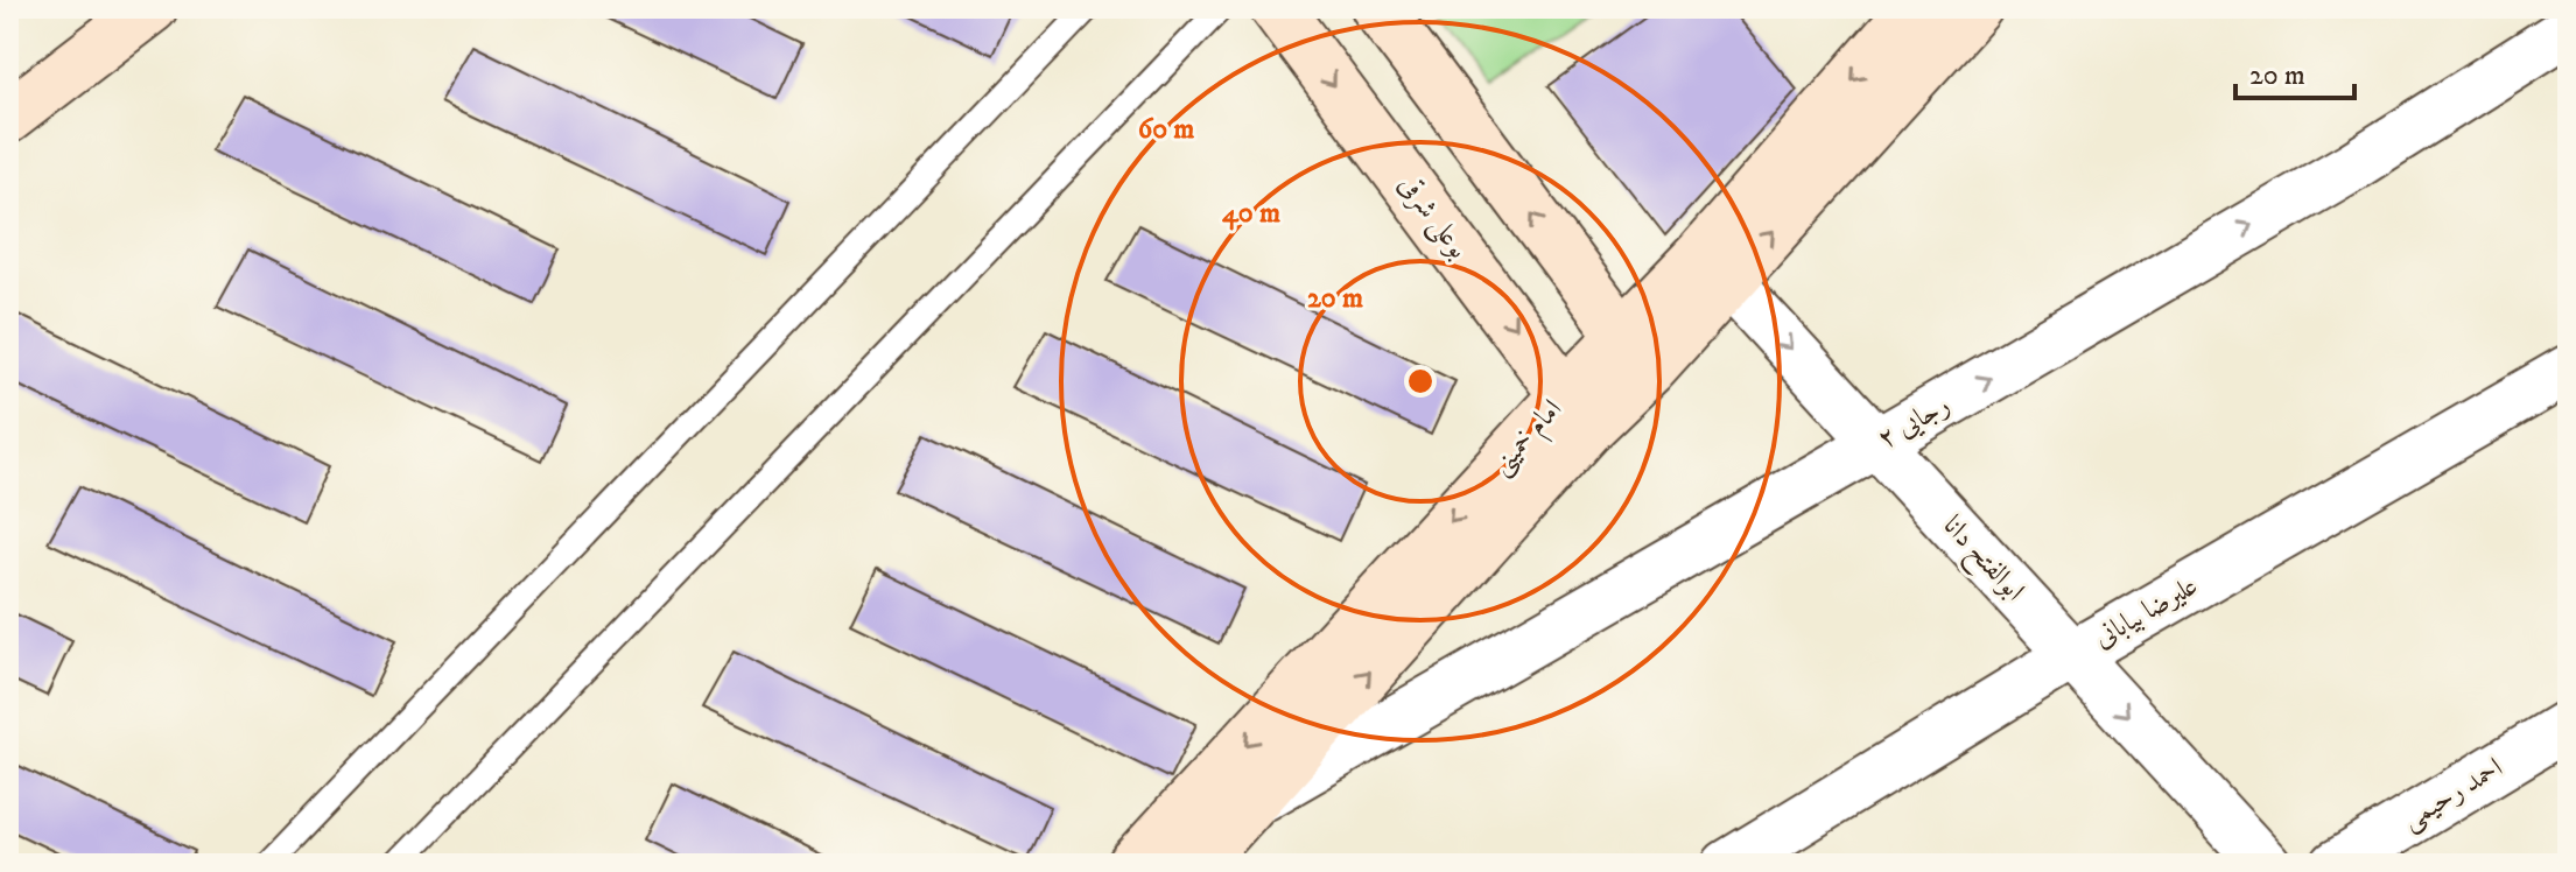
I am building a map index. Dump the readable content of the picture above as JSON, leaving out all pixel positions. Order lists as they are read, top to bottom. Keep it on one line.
{"streets":{"main road":["بوعلی شرقی","امام خمینی"],"street":["رجایی ۲","ابوالفتح دانا","علیرضا بیابانی","احمد رحیمی"]},"crossings":[["بوعلی شرقی","امام خمینی"],["رجایی ۲","امام خمینی"],["رجایی ۲","ابوالفتح دانا"],["امام خمینی","ابوالفتح دانا"],["ابوالفتح دانا","علیرضا بیابانی"]],"one_way":["رجایی ۲","ابوالفتح دانا"],"scale_bar":"20 m","rings":["60 m","40 m","20 m"]}
